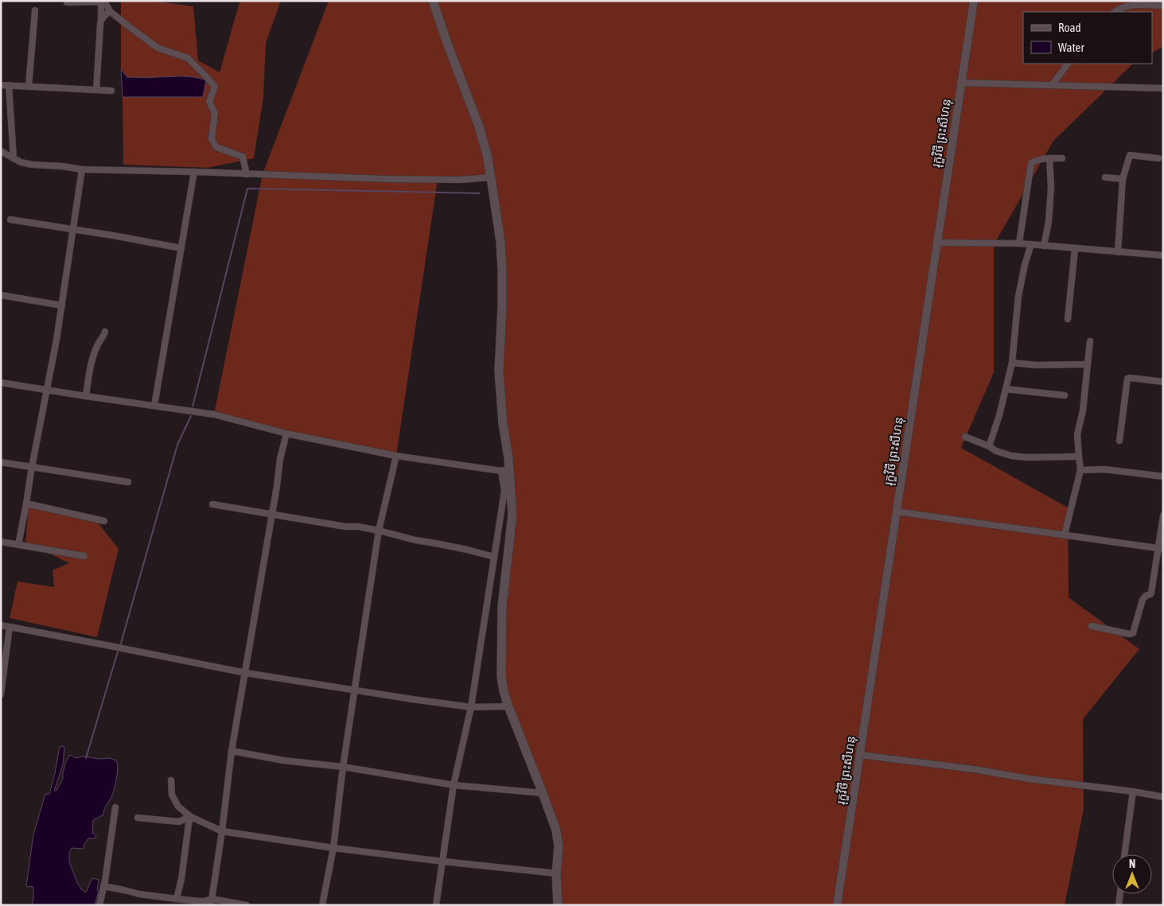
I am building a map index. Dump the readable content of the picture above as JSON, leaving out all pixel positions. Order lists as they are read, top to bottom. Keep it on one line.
{"streets":{"street":["រុក្ខវិថី ព្រះសីហនុ"]},"legend":["Road","Water"],"north":"top"}
